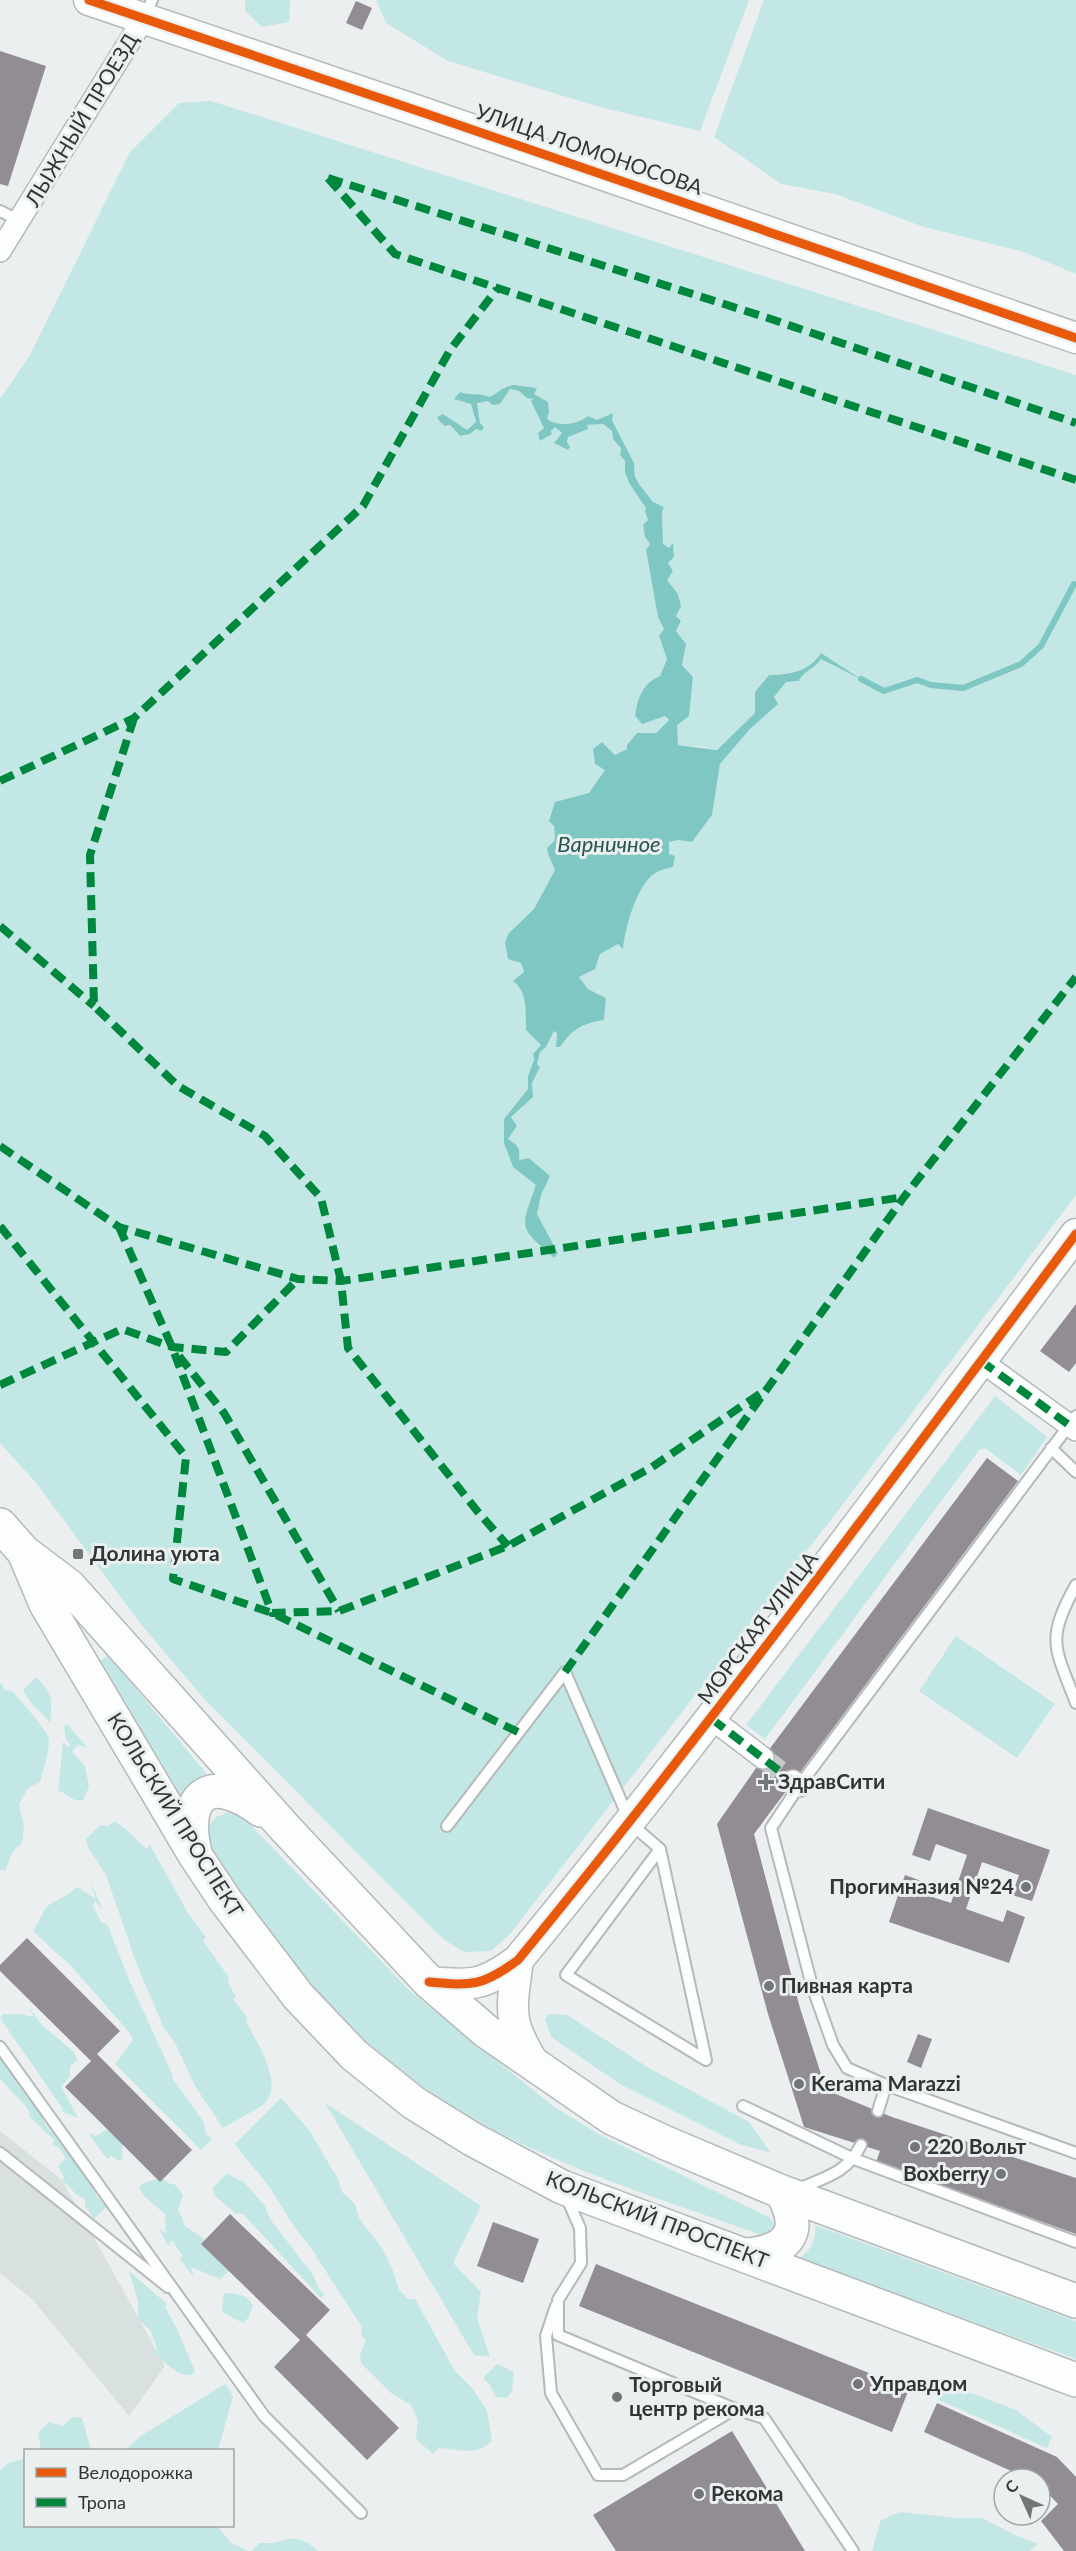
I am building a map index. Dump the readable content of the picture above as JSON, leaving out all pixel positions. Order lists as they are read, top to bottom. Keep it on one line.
{"streets":{"main road":["КОЛЬСКИЙ ПРОСПЕКТ"],"street":["ЛЫЖНЫЙ ПРОЕЗД","УЛИЦА ЛОМОНОСОВА","МОРСКАЯ УЛИЦА"]},"crossings":[["ЛЫЖНЫЙ ПРОЕЗД","УЛИЦА ЛОМОНОСОВА"],["МОРСКАЯ УЛИЦА","КОЛЬСКИЙ ПРОСПЕКТ"]],"water":["Варничное"],"places":{"transit":["Долина уюта"],"health":["ЗдравСити"],"other":["Прогимназия №24","Пивная карта","Kerama Marazzi","220 Вольт","Boxberry","Управдом","Торговый центр рекома","Рекома"]},"legend":["Велодорожка","Тропа"],"north":"top left"}
